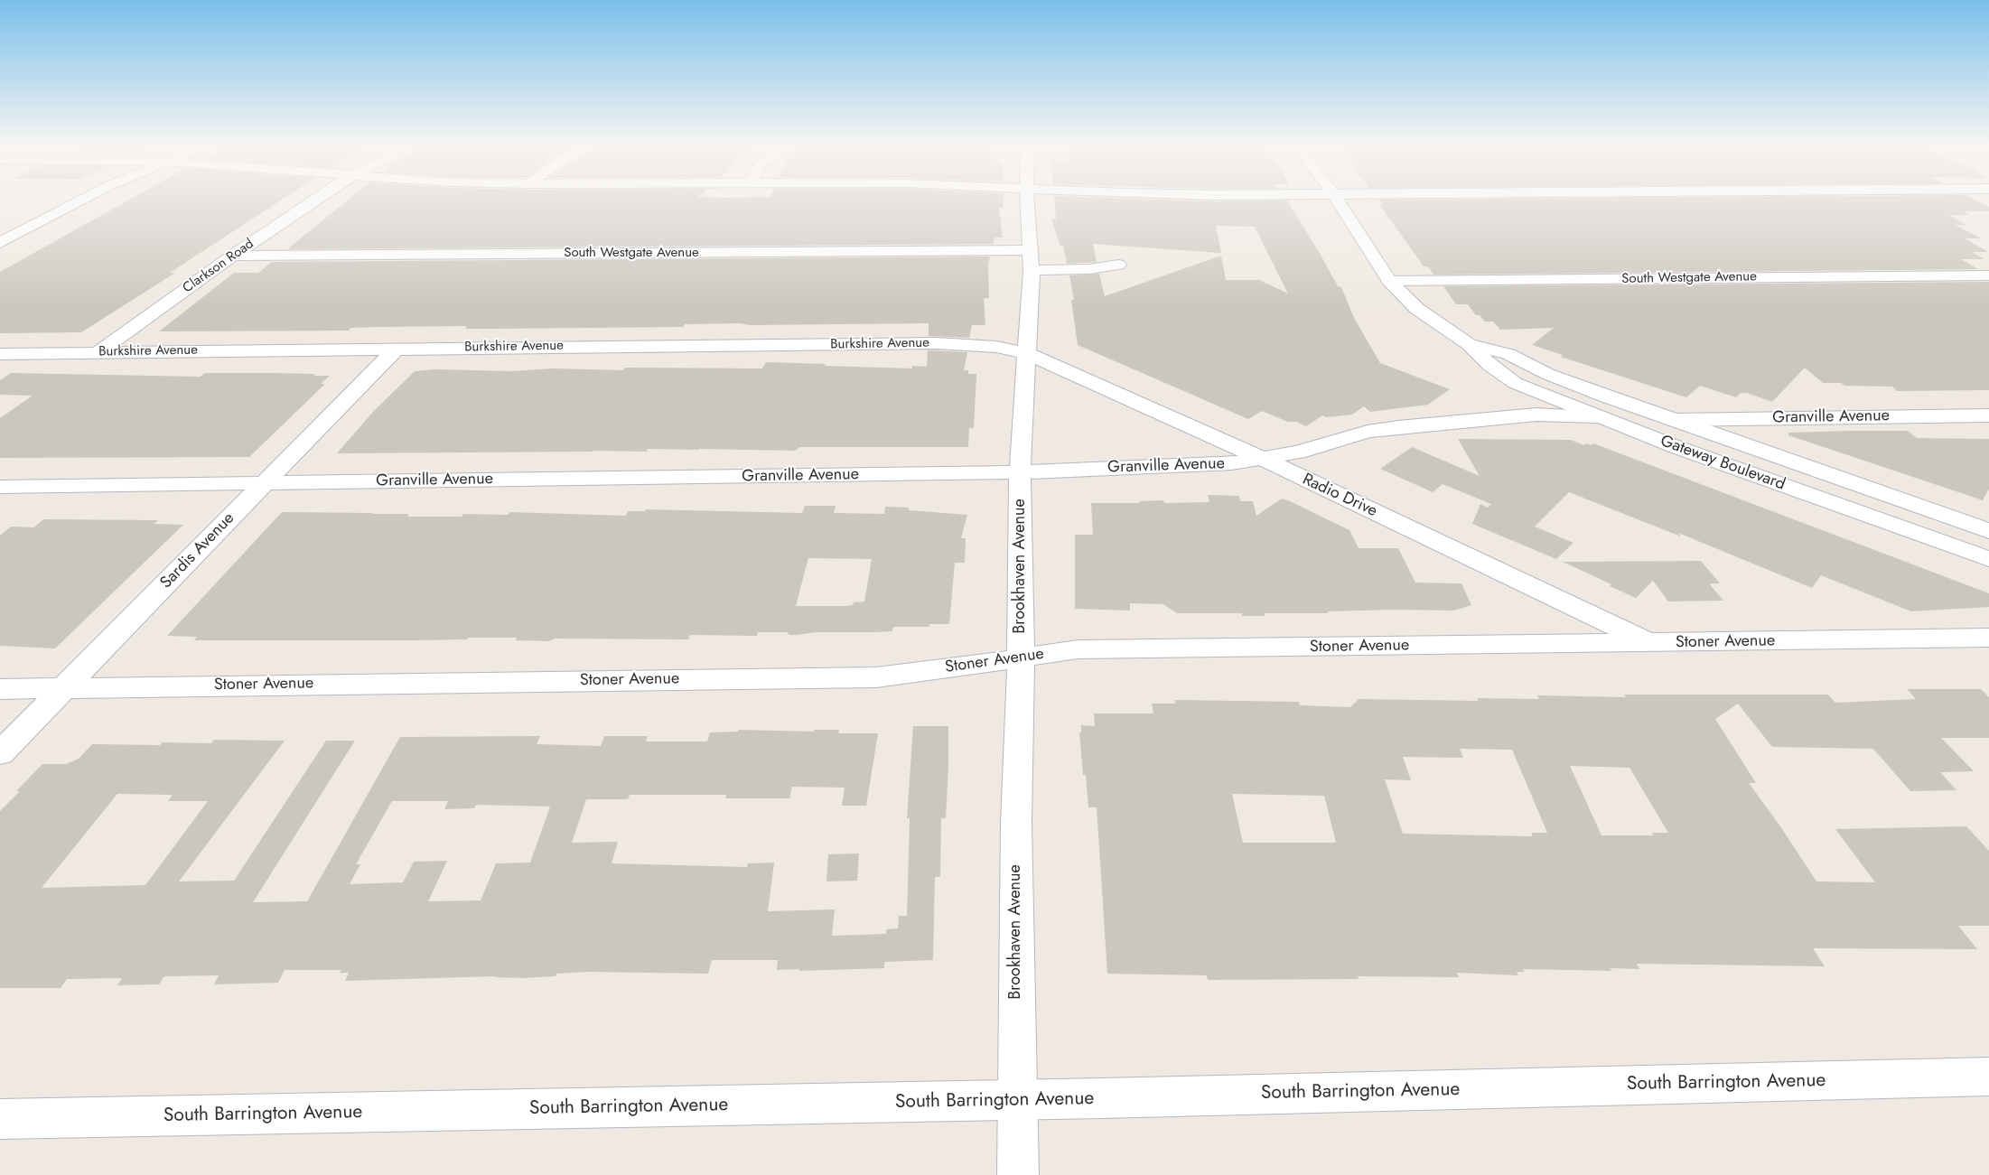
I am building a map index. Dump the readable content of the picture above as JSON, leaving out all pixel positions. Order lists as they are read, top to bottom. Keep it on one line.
{"streets":{"street":["South Westgate Avenue","Clarkson Road","Burkshire Avenue","Granville Avenue","Gateway Boulevard","Radio Drive","Sardis Avenue","Brookhaven Avenue","Stoner Avenue","South Barrington Avenue"]},"crossings":[["South Westgate Avenue","Clarkson Road"],["South Westgate Avenue","Gateway Boulevard"],["South Westgate Avenue","Brookhaven Avenue"],["Clarkson Road","Burkshire Avenue"],["Burkshire Avenue","Radio Drive"],["Burkshire Avenue","Sardis Avenue"],["Burkshire Avenue","Brookhaven Avenue"],["Granville Avenue","Gateway Boulevard"],["Granville Avenue","Radio Drive"],["Granville Avenue","Sardis Avenue"],["Granville Avenue","Brookhaven Avenue"],["Radio Drive","Brookhaven Avenue"],["Radio Drive","Stoner Avenue"],["Sardis Avenue","Stoner Avenue"],["Brookhaven Avenue","Stoner Avenue"],["Brookhaven Avenue","South Barrington Avenue"]]}
